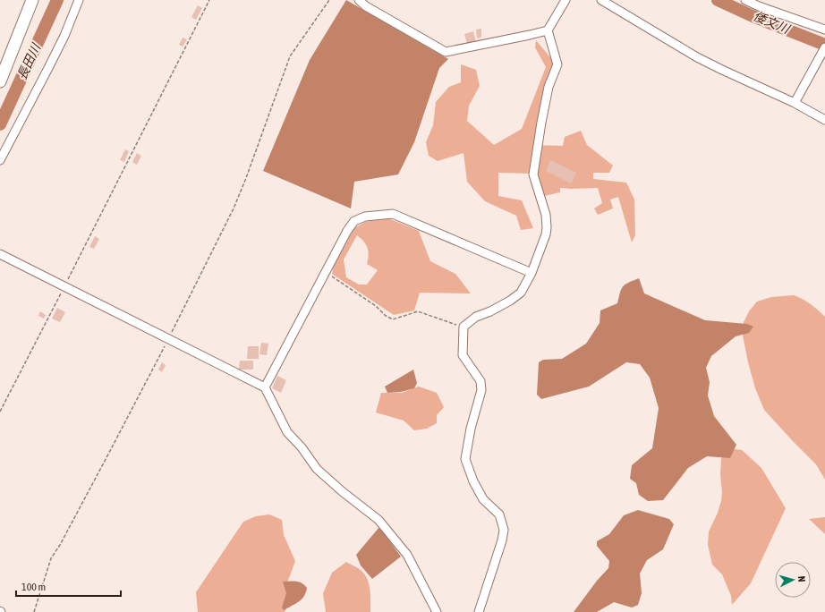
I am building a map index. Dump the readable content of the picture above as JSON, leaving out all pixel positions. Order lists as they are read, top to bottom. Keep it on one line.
{"water":["倭文川","長田川"],"scale_bar":"100 m","north":"right"}
